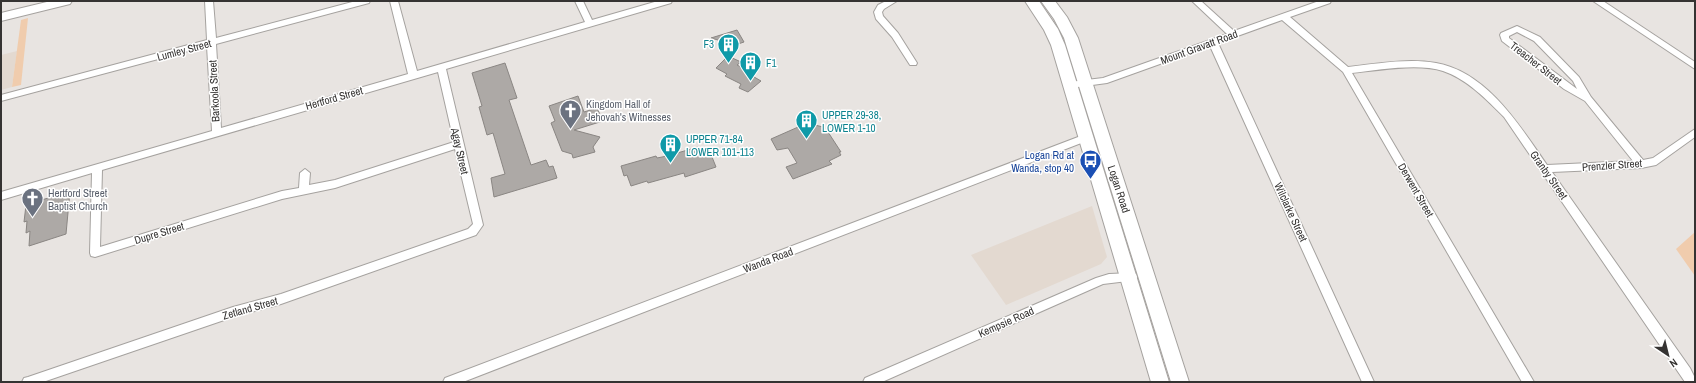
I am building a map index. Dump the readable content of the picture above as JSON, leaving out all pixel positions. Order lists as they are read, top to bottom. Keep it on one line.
{"streets":{"main road":["Logan Road"],"street":["Mount Gravatt Road","Lumley Street","Treacher Street","Barkoola Street","Hertford Street","Agay Street","Prenzler Street","Granby Street","Derwent Street","Wilclarke Street","Dupre Street","Wanda Road","Zetland Street","Kempsie Road"]},"crossings":[["Mount Gravatt Road","Logan Road"],["Mount Gravatt Road","Derwent Street"],["Mount Gravatt Road","Wilclarke Street"],["Lumley Street","Barkoola Street"],["Treacher Street","Prenzler Street"],["Barkoola Street","Hertford Street"],["Hertford Street","Agay Street"],["Hertford Street","Dupre Street"],["Agay Street","Dupre Street"],["Agay Street","Zetland Street"],["Prenzler Street","Granby Street"],["Granby Street","Derwent Street"],["Logan Road","Wanda Road"],["Logan Road","Kempsie Road"]],"places":{"building":["F3","F1","UPPER 29-38, LOWER 1-10","UPPER 71-84 LOWER 101-113"],"church":["Kingdom Hall of Jehovah's Witnesses","Hertford Street Baptist Church"],"bus stop":["Logan Rd at Wanda, stop 40"]},"north":"bottom right"}
